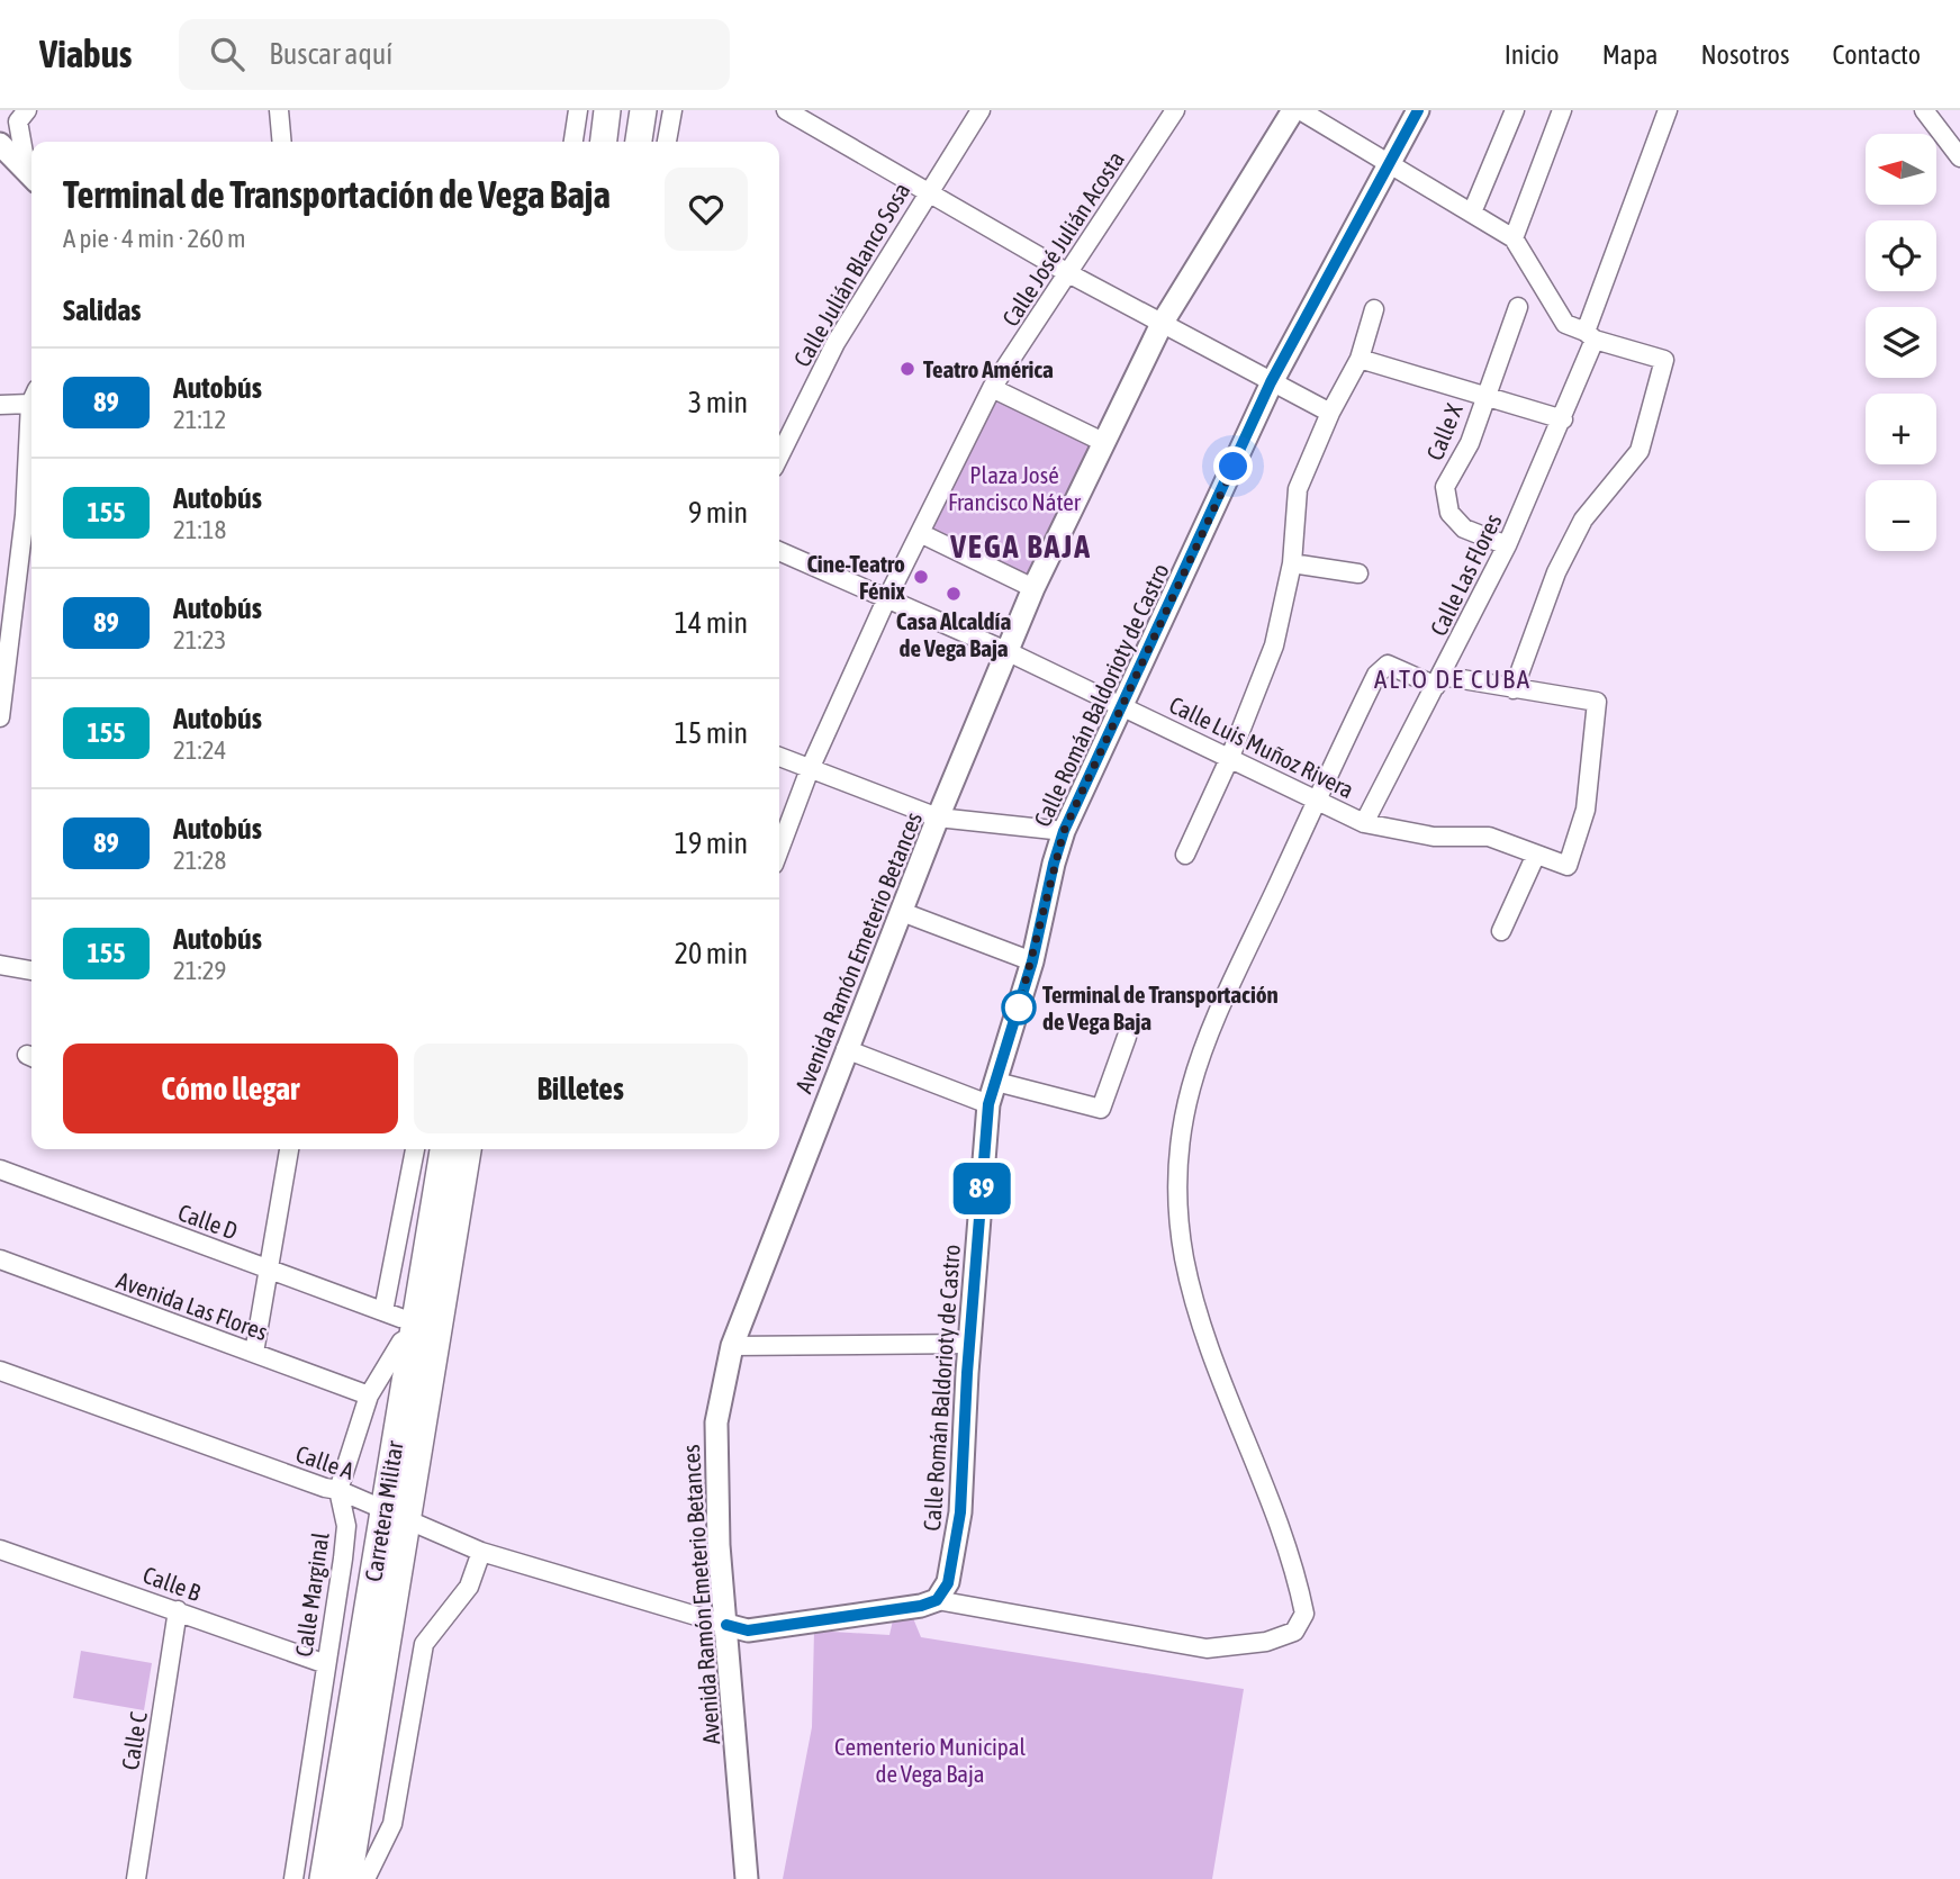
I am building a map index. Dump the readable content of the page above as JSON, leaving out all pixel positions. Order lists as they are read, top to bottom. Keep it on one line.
{"streets":{"main road":["Carretera Militar"],"street":["Calle José Julián Acosta","Calle Julián Blanco Sosa","Calle X","Calle Las Flores","Calle Román Baldorioty de Castro","Calle Luis Muñoz Rivera","Avenida Ramón Emeterio Betances","Calle D","Avenida Las Flores","Calle A","Calle B","Calle Marginal","Calle C"]},"crossings":[["Calle José Julián Acosta","Calle Luis Muñoz Rivera"],["Calle X","Calle Las Flores"],["Calle Las Flores","Calle Luis Muñoz Rivera"],["Calle Román Baldorioty de Castro","Calle Luis Muñoz Rivera"],["Calle Luis Muñoz Rivera","Avenida Ramón Emeterio Betances"],["Avenida Ramón Emeterio Betances","Calle A"],["Calle D","Carretera Militar"],["Calle D","Calle Marginal"],["Avenida Las Flores","Calle Marginal"],["Calle A","Carretera Militar"],["Calle A","Calle Marginal"],["Carretera Militar","Calle Marginal"],["Calle B","Calle Marginal"],["Calle B","Calle C"]],"districts":["VEGA BAJA","ALTO DE CUBA"],"parks":["Plaza José Francisco Náter","Cementerio Municipal de Vega Baja"],"places":["Teatro América","Cine-Teatro Fénix","Casa Alcaldía de Vega Baja","Terminal de Transportación de Vega Baja"],"lines":["bus line 89"],"north":"left","page":{"header":"Viabus","search":"Buscar aquí","nav":["Inicio","Mapa","Nosotros","Contacto"],"on_map":"89","map_buttons":["+","−"],"heading":[["Terminal de Transportación de Vega Baja","A pie · 4 min · 260 m"],"Salidas"],"list":[{"mark":"89","name":"Autobús","note":"21:12","value":"3 min"},{"mark":"155","name":"Autobús","note":"21:18","value":"9 min"},{"mark":"89","name":"Autobús","note":"21:23","value":"14 min"},{"mark":"155","name":"Autobús","note":"21:24","value":"15 min"},{"mark":"89","name":"Autobús","note":"21:28","value":"19 min"},{"mark":"155","name":"Autobús","note":"21:29","value":"20 min"}],"buttons":["Cómo llegar","Billetes"]}}
